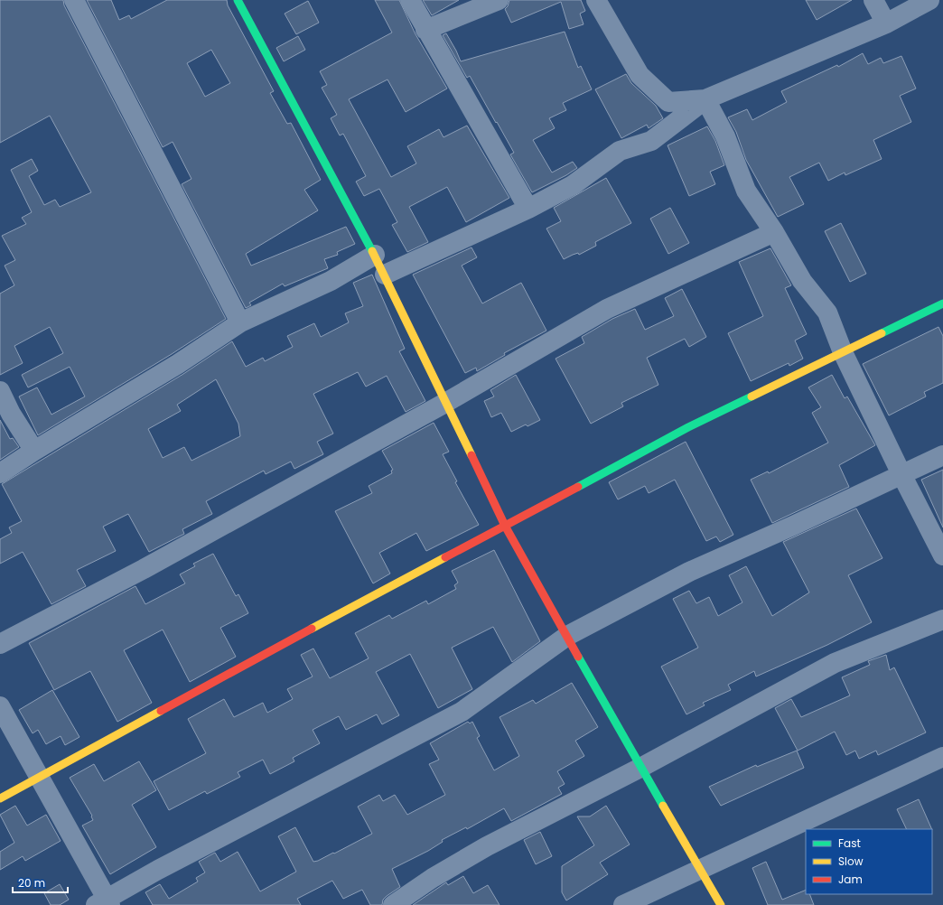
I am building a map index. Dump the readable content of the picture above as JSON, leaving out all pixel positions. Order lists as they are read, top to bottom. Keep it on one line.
{"legend":["Fast","Slow","Jam"],"scale_bar":"20 m"}
